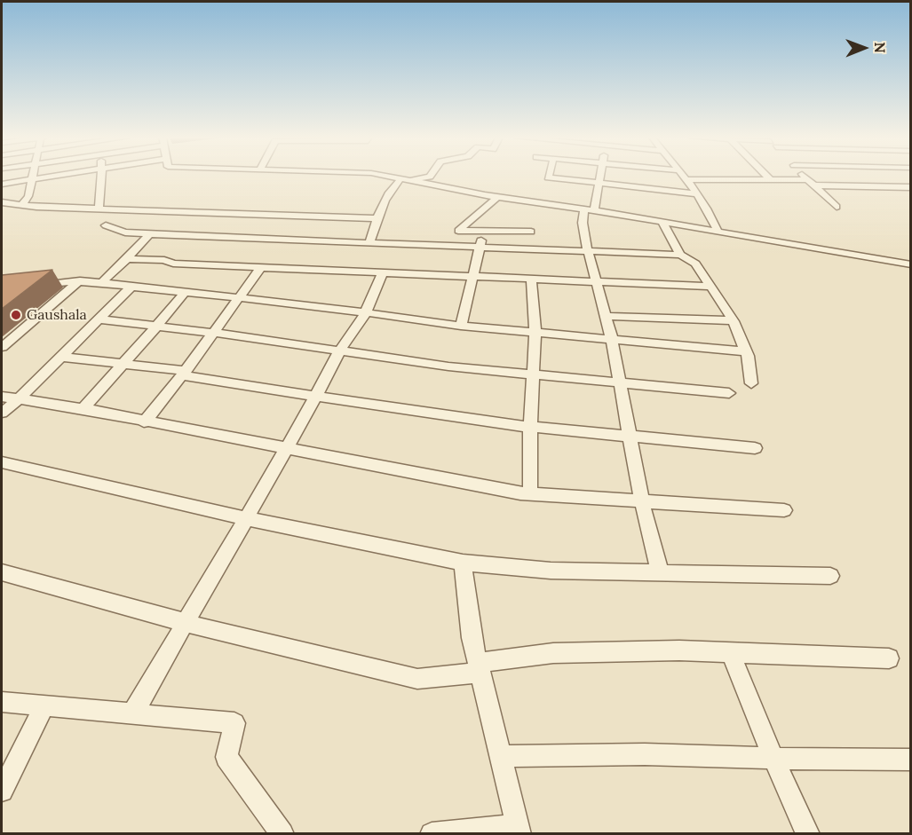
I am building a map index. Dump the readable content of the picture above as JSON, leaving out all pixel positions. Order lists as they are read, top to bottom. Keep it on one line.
{"places":["Gaushala"],"north":"right"}
